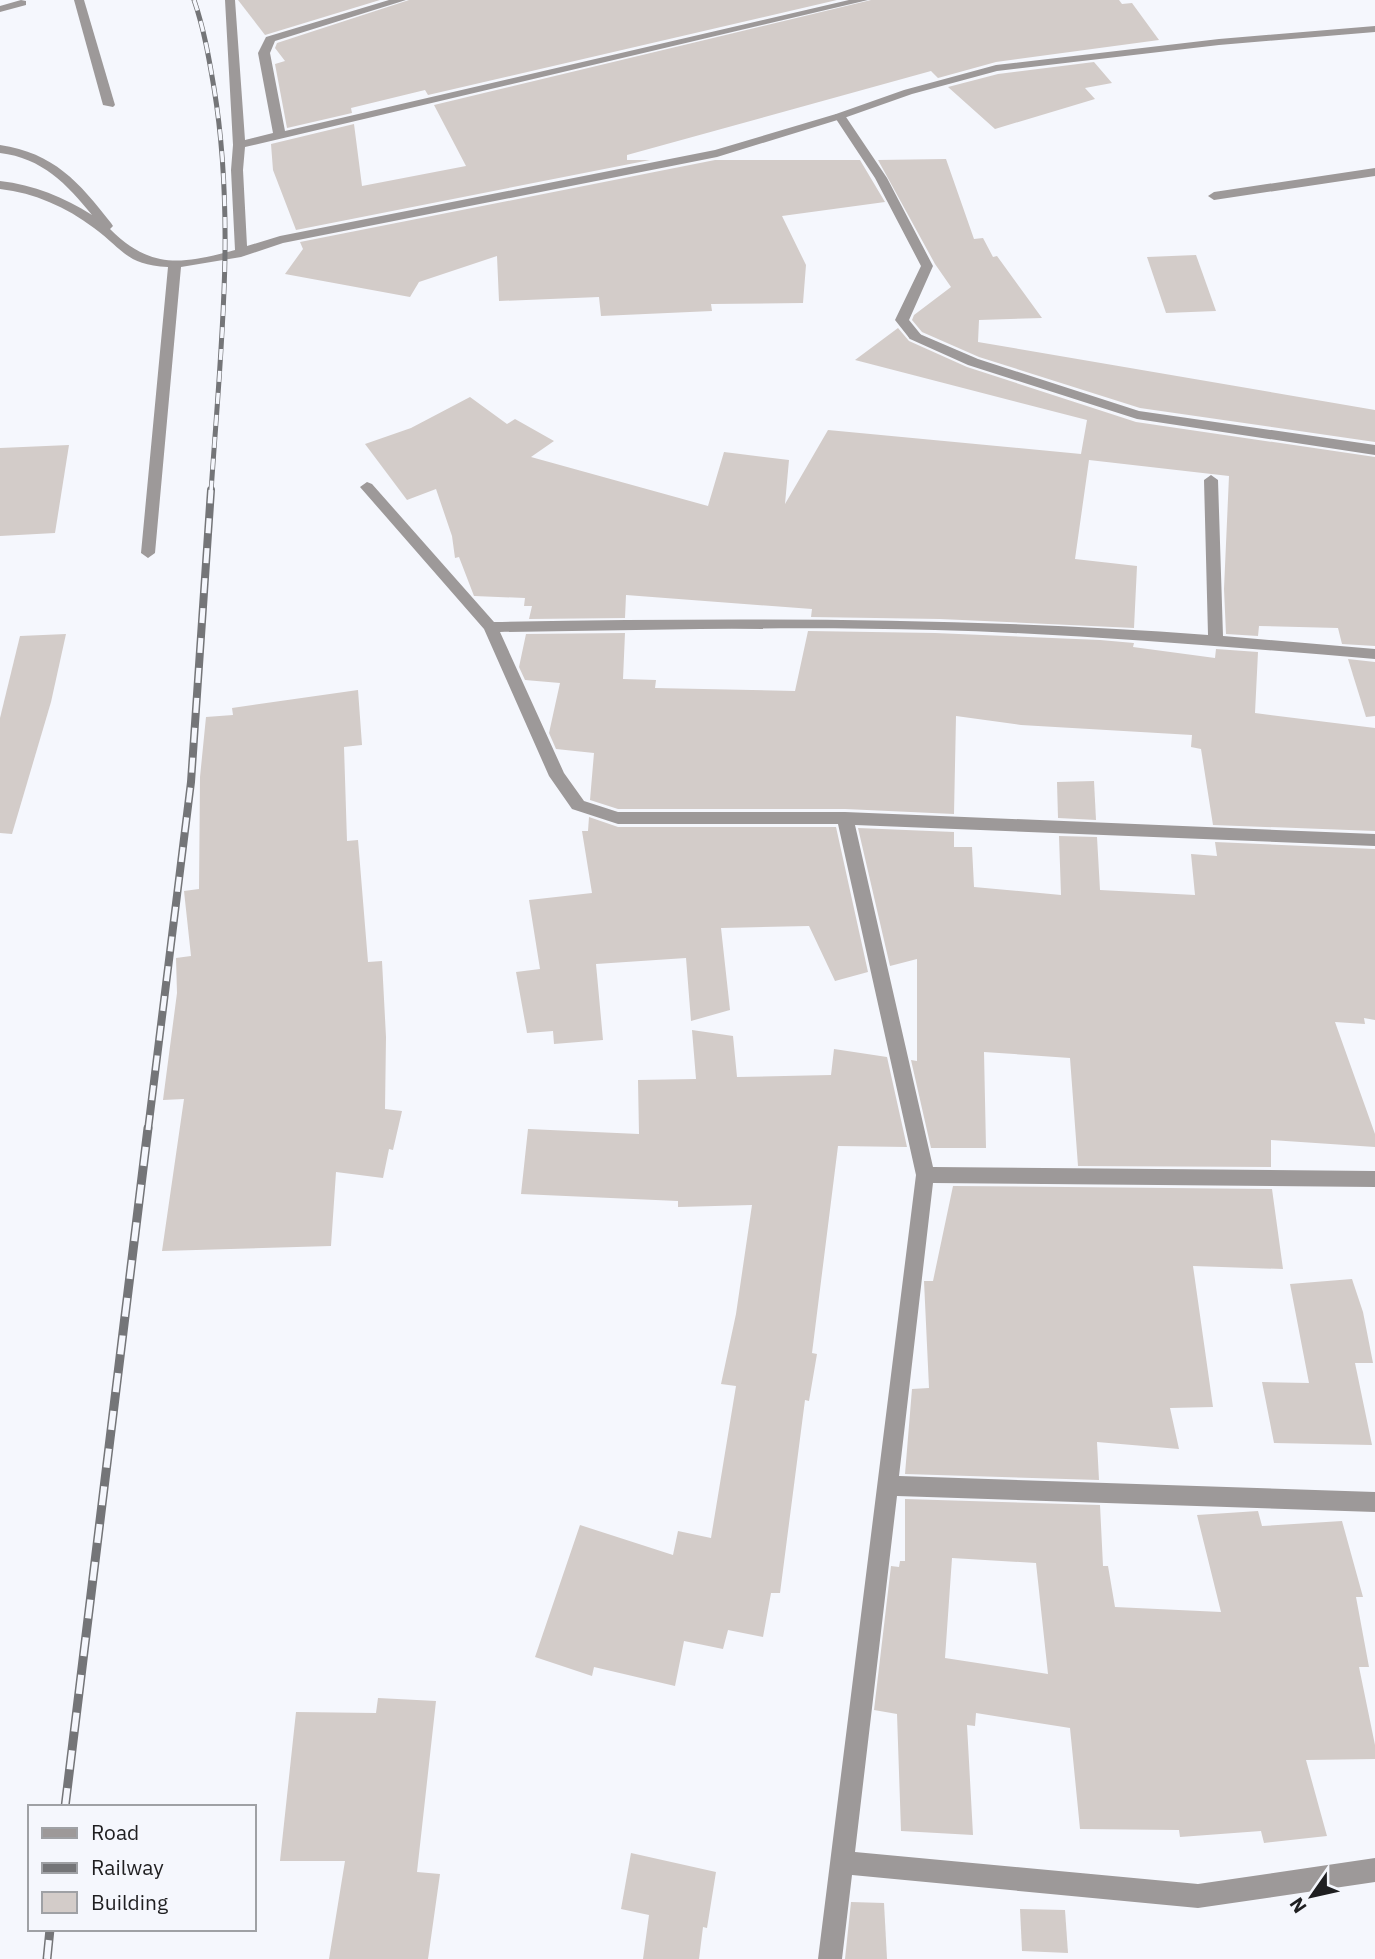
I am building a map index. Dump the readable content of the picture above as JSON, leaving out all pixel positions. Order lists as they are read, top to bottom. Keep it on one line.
{"legend":["Road","Railway","Building"],"north":"bottom left"}
